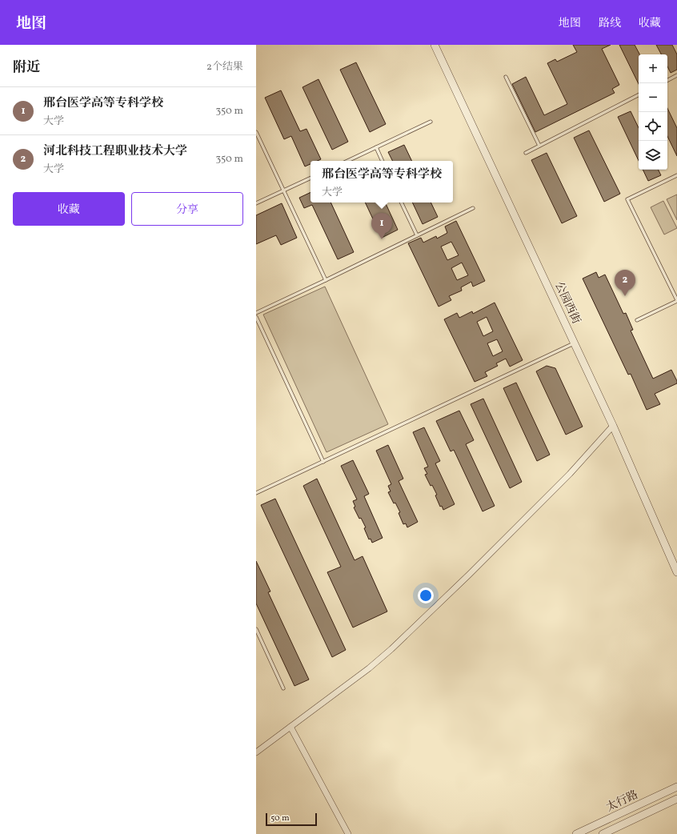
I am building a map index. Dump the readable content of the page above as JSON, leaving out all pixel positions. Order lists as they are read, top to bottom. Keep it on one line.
{"streets":{"street":["公园西街","太行路"]},"scale_bar":"50 m","page":{"header":"地图","nav":["地图","路线","收藏"],"heading":["附近","2个结果"],"map_buttons":["+","−"],"list":[{"mark":"1","name":"邢台医学高等专科学校","note":"大学","value":"350 m"},{"mark":"2","name":"河北科技工程职业技术大学","note":"大学","value":"350 m"}],"popup":["邢台医学高等专科学校","大学"],"buttons":["收藏","分享"],"pins":["1","2"],"scale":"50 m"}}
